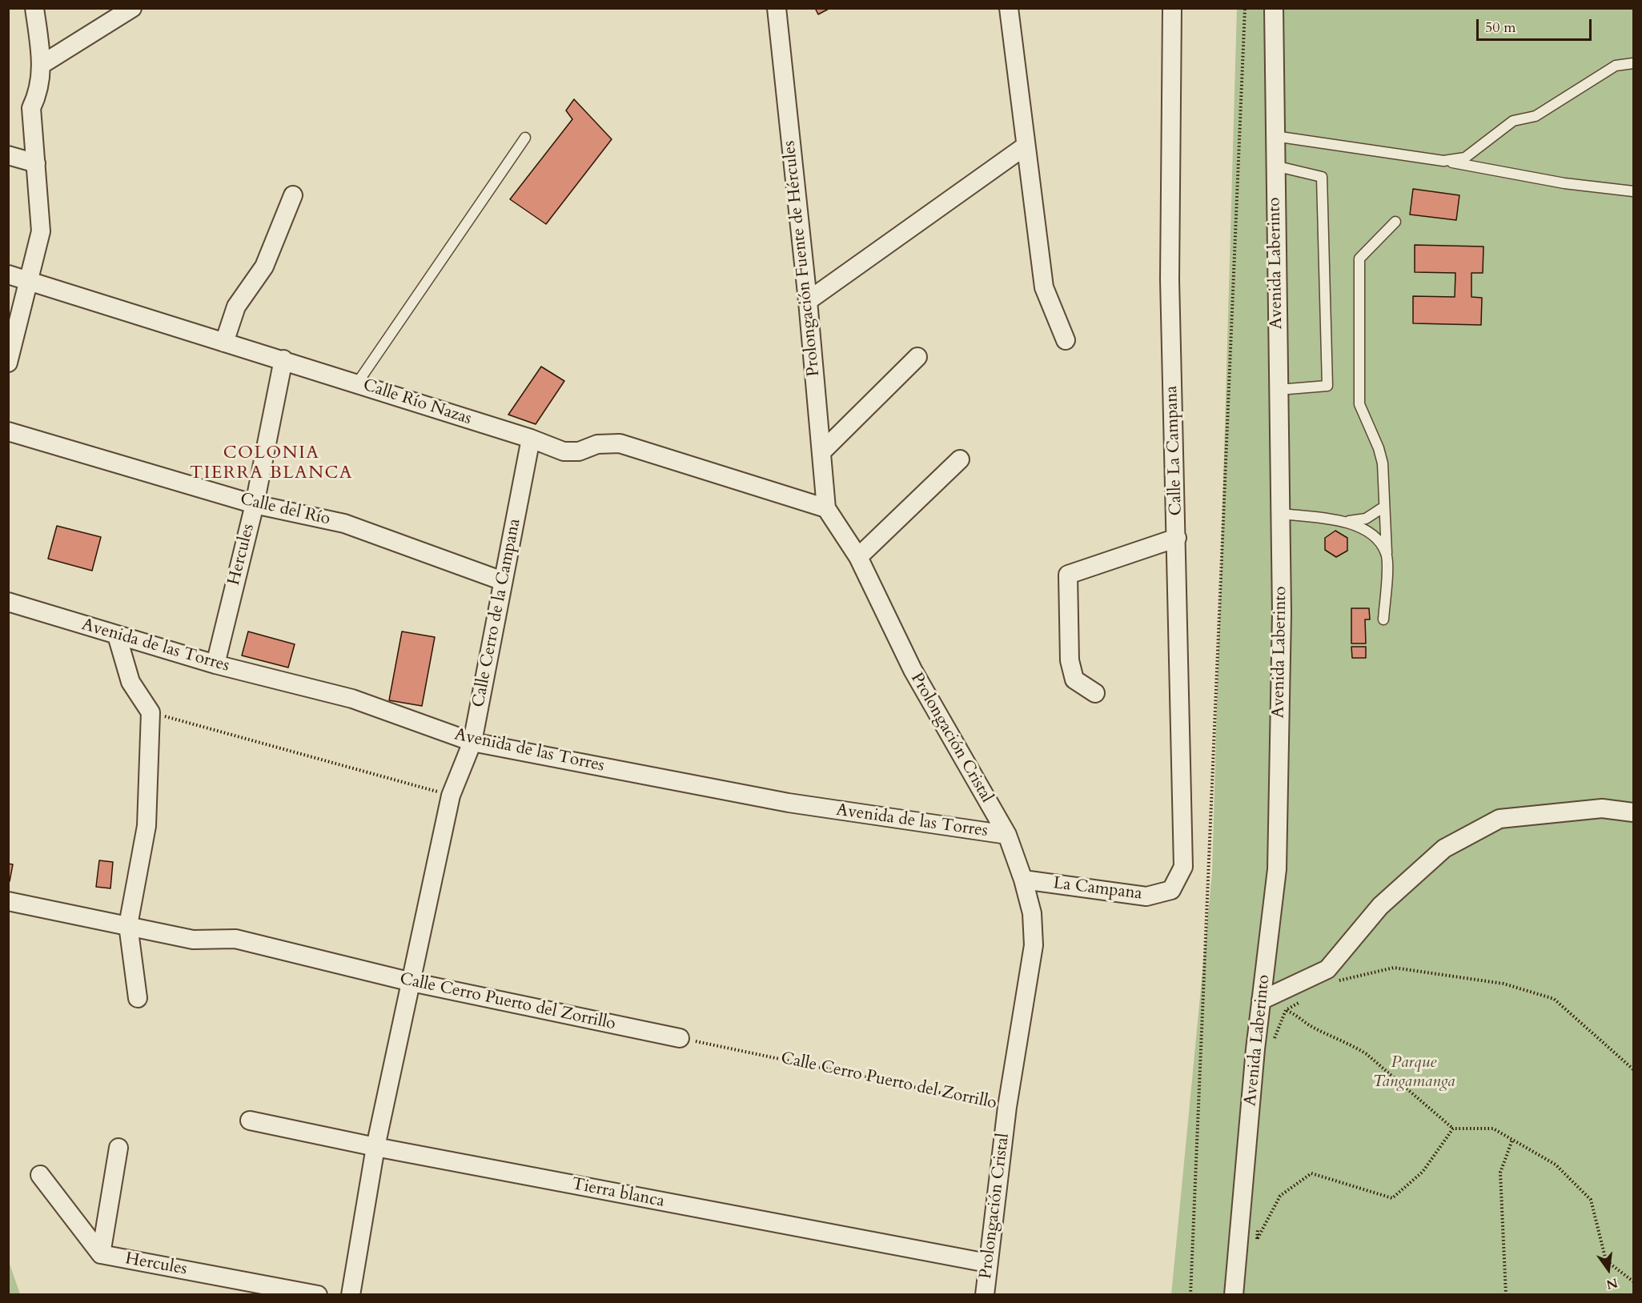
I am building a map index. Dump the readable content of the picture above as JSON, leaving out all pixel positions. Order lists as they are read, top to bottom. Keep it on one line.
{"streets":{"street":["Prolongación Fuente de Hércules","Avenida Laberinto","Calle Río Nazas","Calle La Campana","Calle del Río","Hercules","Calle Cerro de la Campana","Avenida de las Torres","Prolongación Cristal","La Campana","Calle Cerro Puerto del Zorrillo","Tierra blanca"]},"crossings":[["Prolongación Fuente de Hércules","Calle Río Nazas"],["Prolongación Fuente de Hércules","Prolongación Cristal"],["Calle Río Nazas","Hercules"],["Calle Río Nazas","Calle Cerro de la Campana"],["Calle Río Nazas","Prolongación Cristal"],["Calle La Campana","La Campana"],["Calle del Río","Hercules"],["Calle del Río","Calle Cerro de la Campana"],["Hercules","Avenida de las Torres"],["Calle Cerro de la Campana","Avenida de las Torres"],["Calle Cerro de la Campana","Calle Cerro Puerto del Zorrillo"],["Avenida de las Torres","Prolongación Cristal"],["Prolongación Cristal","La Campana"],["Prolongación Cristal","Calle Cerro Puerto del Zorrillo"],["Prolongación Cristal","Tierra blanca"]],"districts":["COLONIA TIERRA BLANCA"],"parks":["Parque Tangamanga"],"scale_bar":"50 m","north":"bottom"}
